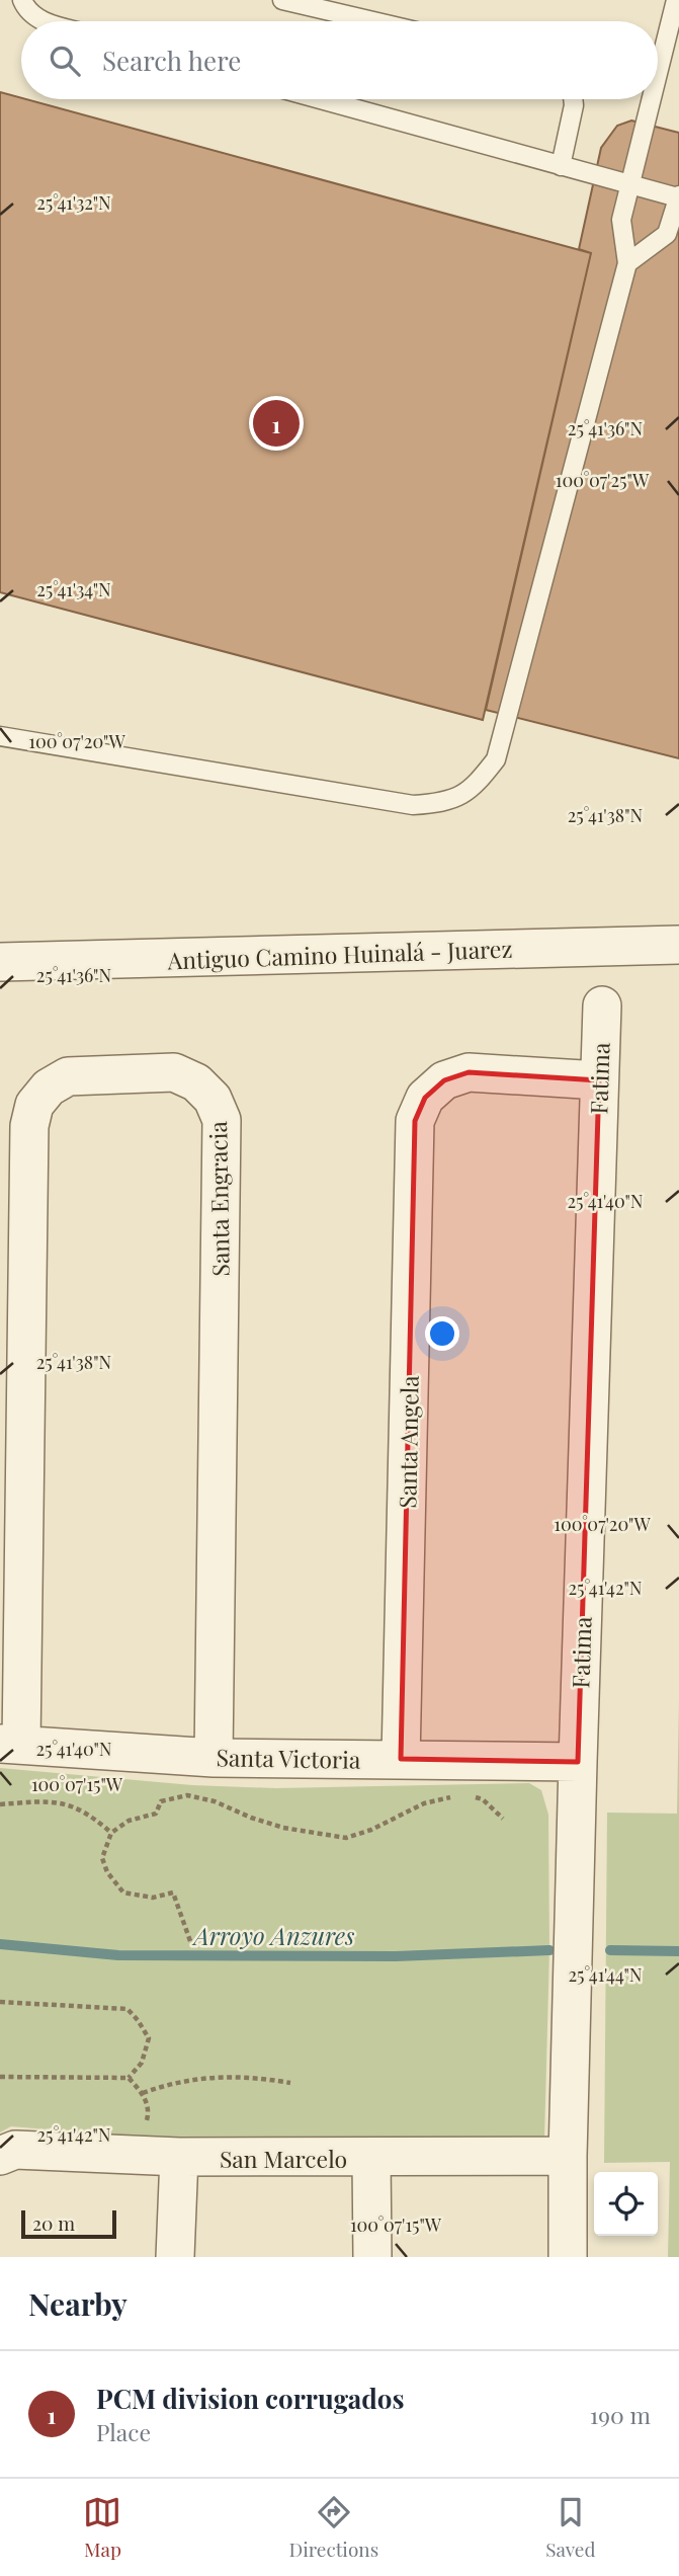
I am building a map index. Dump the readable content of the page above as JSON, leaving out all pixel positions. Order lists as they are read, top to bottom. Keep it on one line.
{"streets":{"street":["Antiguo Camino Huinalá - Juarez","Fatima","Santa Engracia","Santa Angela","Santa Victoria","San Marcelo"]},"crossings":[["Fatima","Santa Angela"],["Fatima","Santa Victoria"],["Fatima","San Marcelo"],["Santa Engracia","Santa Victoria"],["Santa Angela","Santa Victoria"]],"water":["Arroyo Anzures"],"scale_bar":"20 m","page":{"search":"Search here","pins":"1","scale":"20 m","heading":"Nearby","list":[{"mark":"1","name":"PCM division corrugados","note":"Place","value":"190 m"}],"nav":["Map","Directions","Saved"]},"coordinates":["25°41'32\"N","25°41'36\"N","100°07'25\"W","25°41'34\"N","100°07'20\"W","25°41'38\"N","25°41'40\"N","25°41'42\"N","100°07'15\"W","25°41'44\"N"]}
